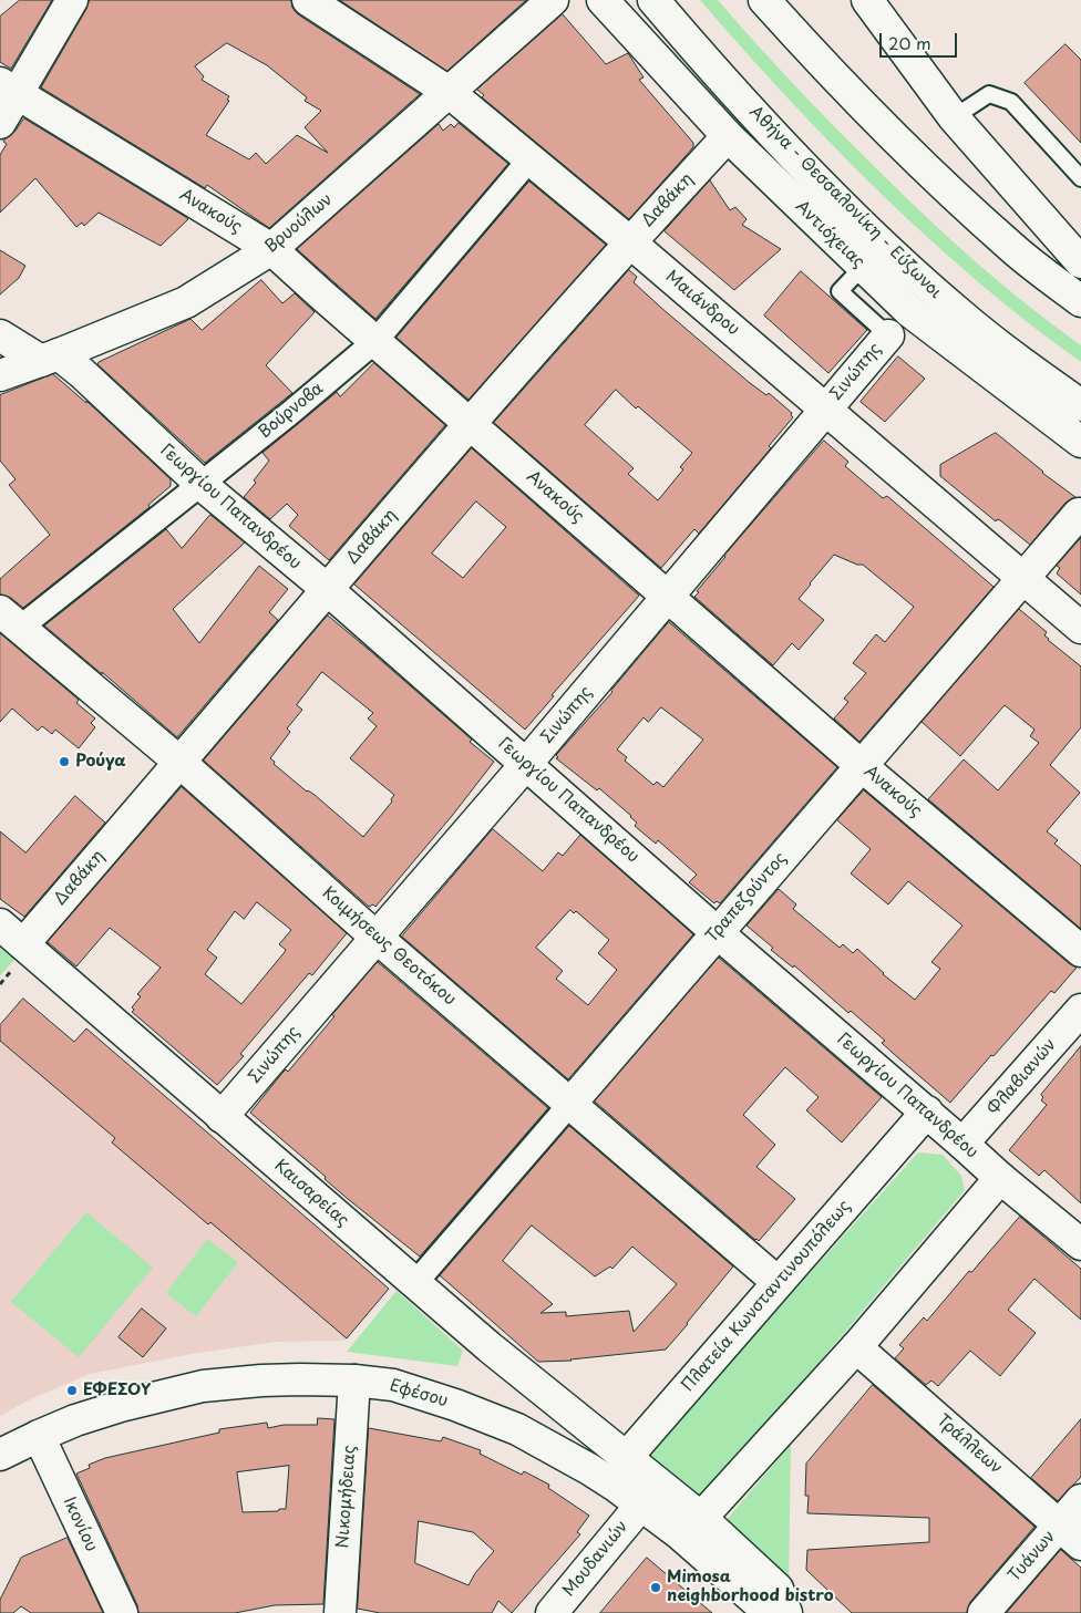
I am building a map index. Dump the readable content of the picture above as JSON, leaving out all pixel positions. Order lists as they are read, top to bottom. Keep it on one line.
{"streets":{"main road":["Δαβάκη","Αθήνα - Θεσσαλονίκη - Εύζωνοι","Ανακούς","Βρυούλων","Αντιόχειας","Μαιάνδρου","Σινώπης","Γεωργίου Παπανδρέου","Τραπεζούντος","Κοιμήσεως Θεοτόκου","Φλαβιανών","Καισαρείας","Πλατεία Κωνσταντινουπόλεως","Εφέσου","Τράλλεων","Νικομήδειας","Ικονίου","Τυάνων","Μουδανιών"],"street":["Βούρνοβα"]},"crossings":[["Δαβάκη","Ανακούς"],["Δαβάκη","Αντιόχειας"],["Δαβάκη","Μαιάνδρου"],["Δαβάκη","Γεωργίου Παπανδρέου"],["Δαβάκη","Κοιμήσεως Θεοτόκου"],["Δαβάκη","Καισαρείας"],["Ανακούς","Βρυούλων"],["Ανακούς","Σινώπης"],["Ανακούς","Βούρνοβα"],["Ανακούς","Τραπεζούντος"],["Βρυούλων","Μαιάνδρου"],["Βρυούλων","Γεωργίου Παπανδρέου"],["Μαιάνδρου","Σινώπης"],["Μαιάνδρου","Βούρνοβα"],["Μαιάνδρου","Τραπεζούντος"],["Σινώπης","Γεωργίου Παπανδρέου"],["Σινώπης","Κοιμήσεως Θεοτόκου"],["Σινώπης","Καισαρείας"],["Βούρνοβα","Γεωργίου Παπανδρέου"],["Βούρνοβα","Κοιμήσεως Θεοτόκου"],["Γεωργίου Παπανδρέου","Τραπεζούντος"],["Γεωργίου Παπανδρέου","Φλαβιανών"],["Γεωργίου Παπανδρέου","Πλατεία Κωνσταντινουπόλεως"],["Τραπεζούντος","Κοιμήσεως Θεοτόκου"],["Τραπεζούντος","Καισαρείας"],["Κοιμήσεως Θεοτόκου","Πλατεία Κωνσταντινουπόλεως"],["Καισαρείας","Πλατεία Κωνσταντινουπόλεως"],["Καισαρείας","Εφέσου"],["Πλατεία Κωνσταντινουπόλεως","Εφέσου"],["Εφέσου","Νικομήδειας"],["Εφέσου","Ικονίου"],["Εφέσου","Μουδανιών"],["Τράλλεων","Τυάνων"]],"places":["Ρούγα","ΕΦΕΣΟΥ","Mimosa neighborhood bistro"],"scale_bar":"20 m"}
